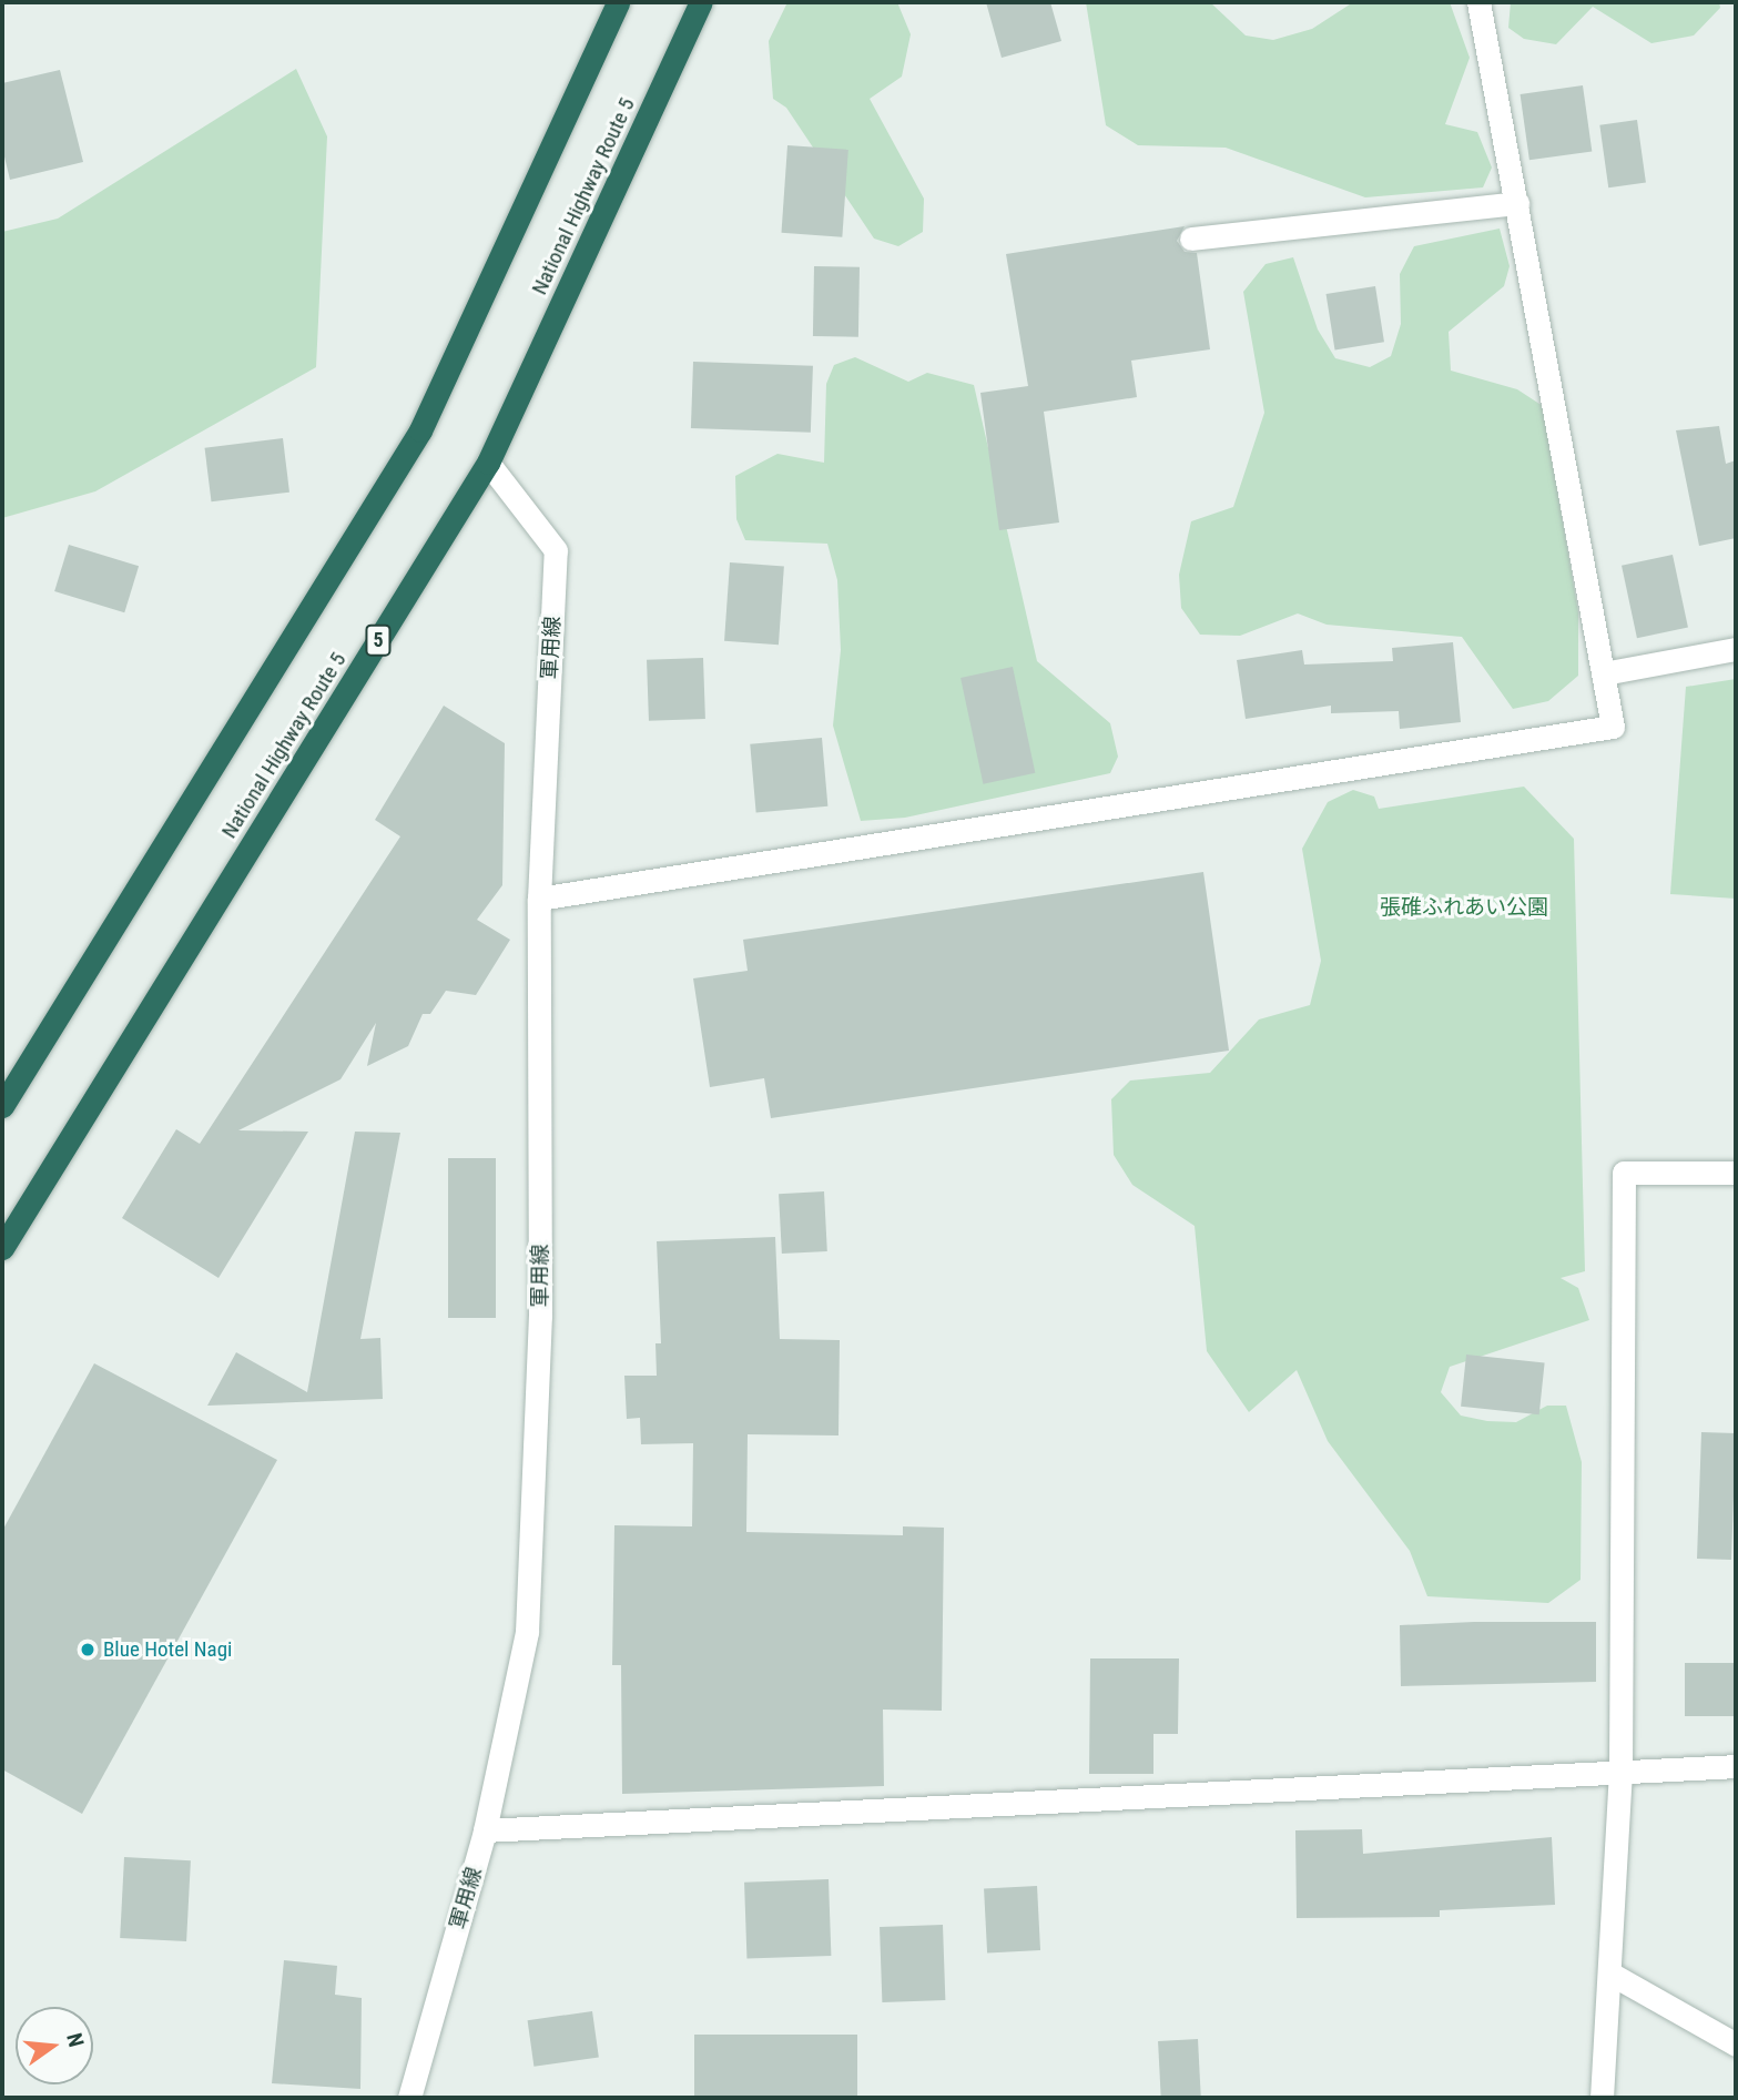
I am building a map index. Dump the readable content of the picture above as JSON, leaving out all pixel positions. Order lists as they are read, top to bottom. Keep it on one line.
{"streets":{"highway":["National Highway Route 5","5"],"street":["軍用線"]},"crossings":[["National Highway Route 5","軍用線"]],"parks":["張碓ふれあい公園"],"places":["Blue Hotel Nagi"],"north":"right"}
